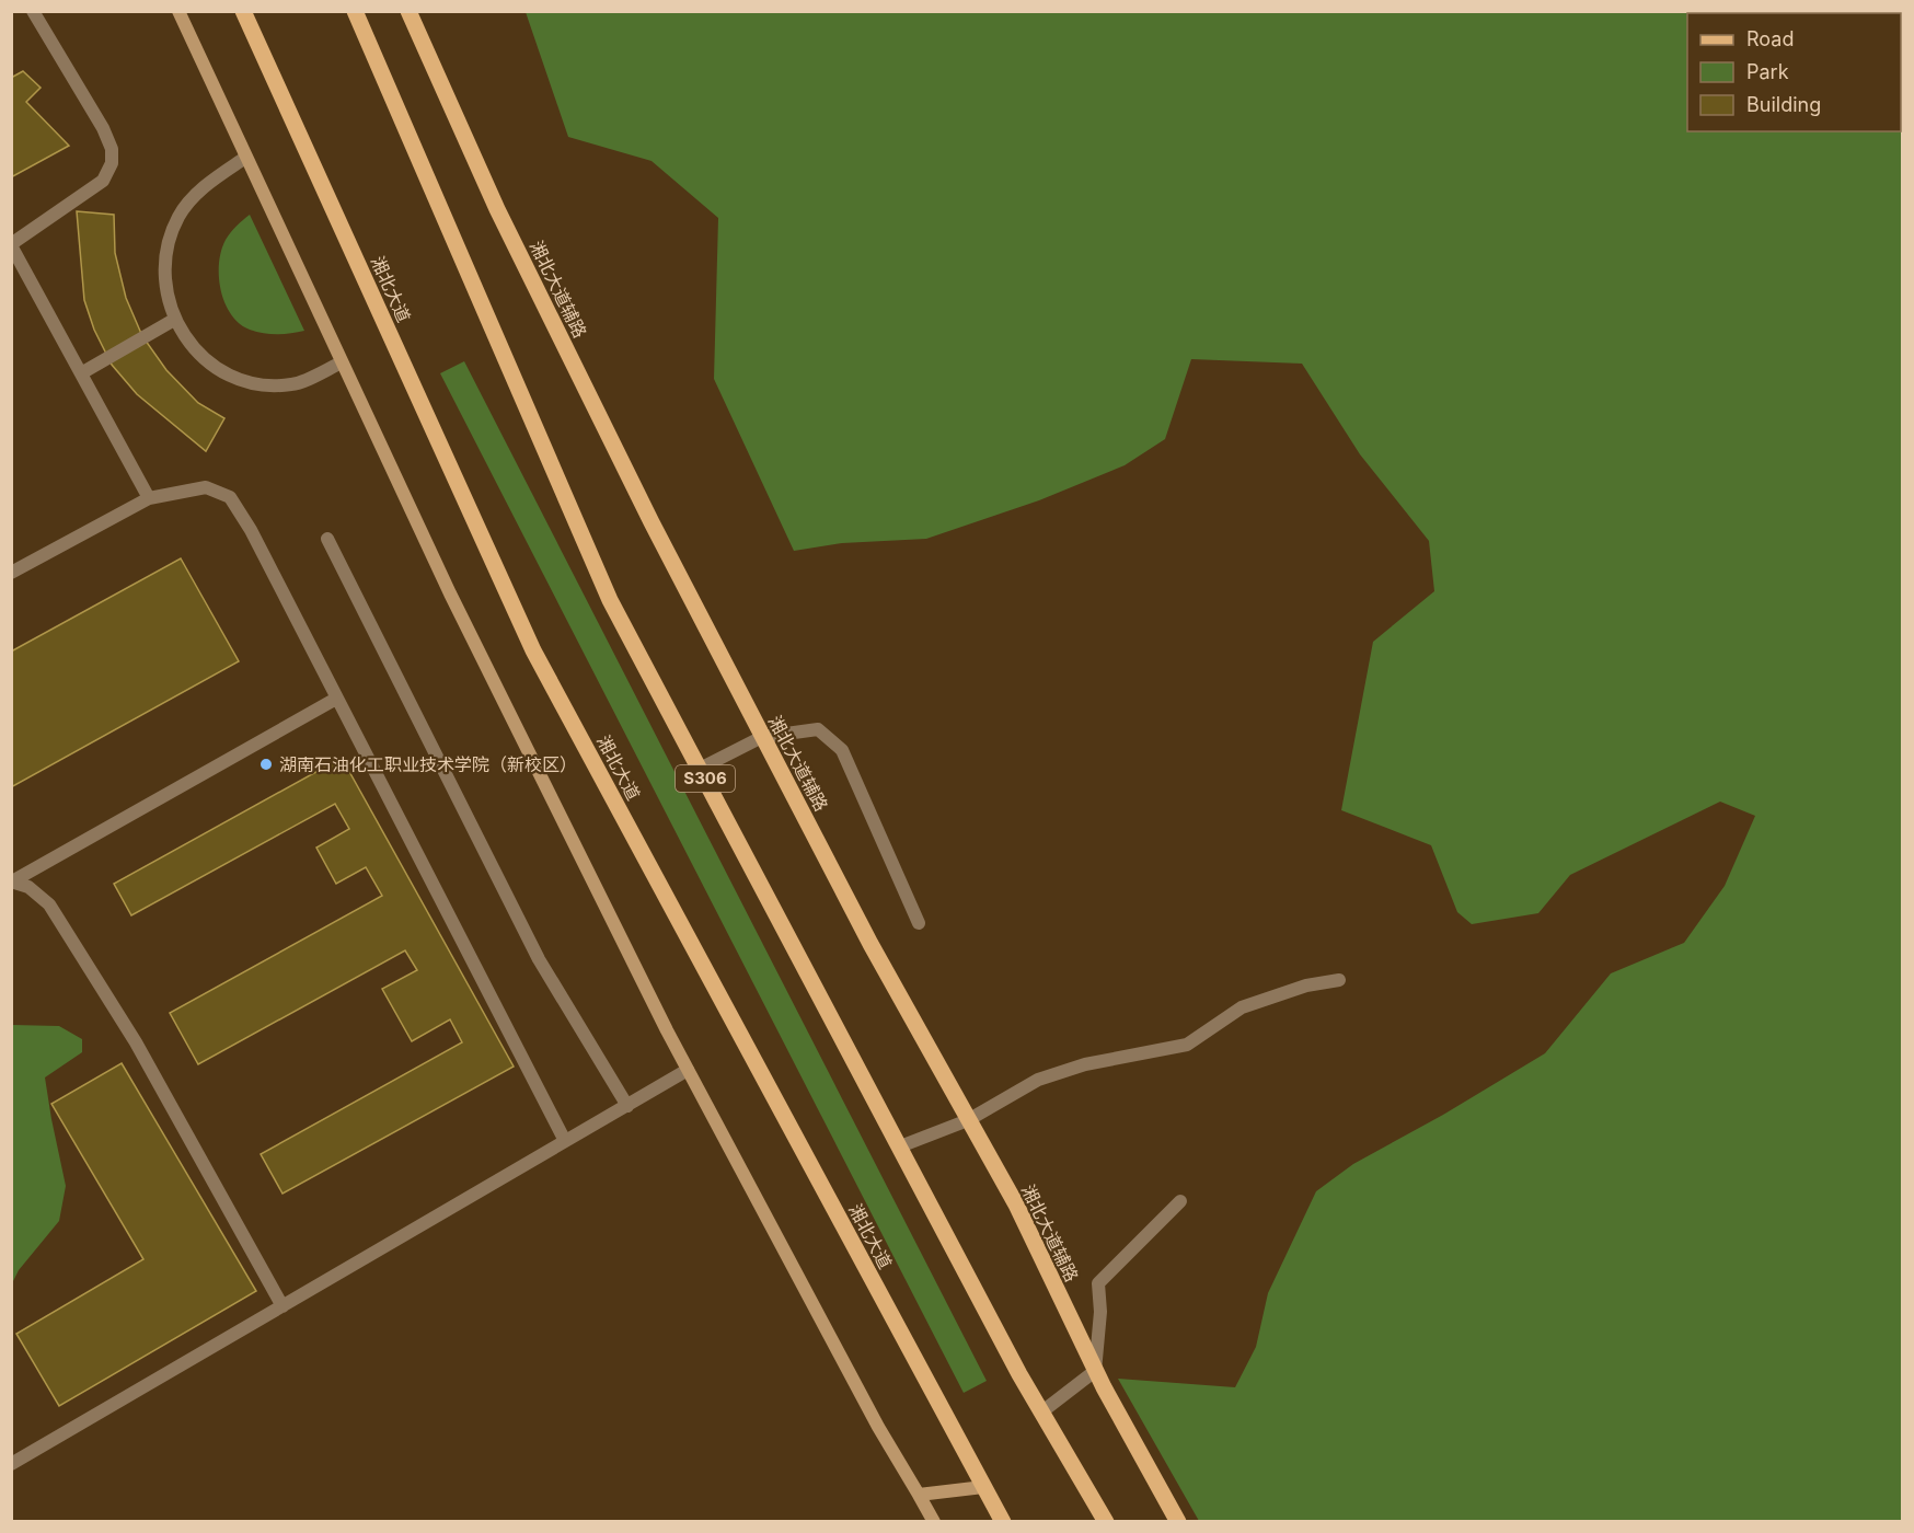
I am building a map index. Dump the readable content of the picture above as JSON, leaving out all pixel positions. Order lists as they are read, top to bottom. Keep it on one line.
{"streets":{"main road":["湘北大道","湘北大道辅路","S306"]},"places":["湖南石油化工职业技术学院（新校区）"],"legend":["Road","Park","Building"]}
